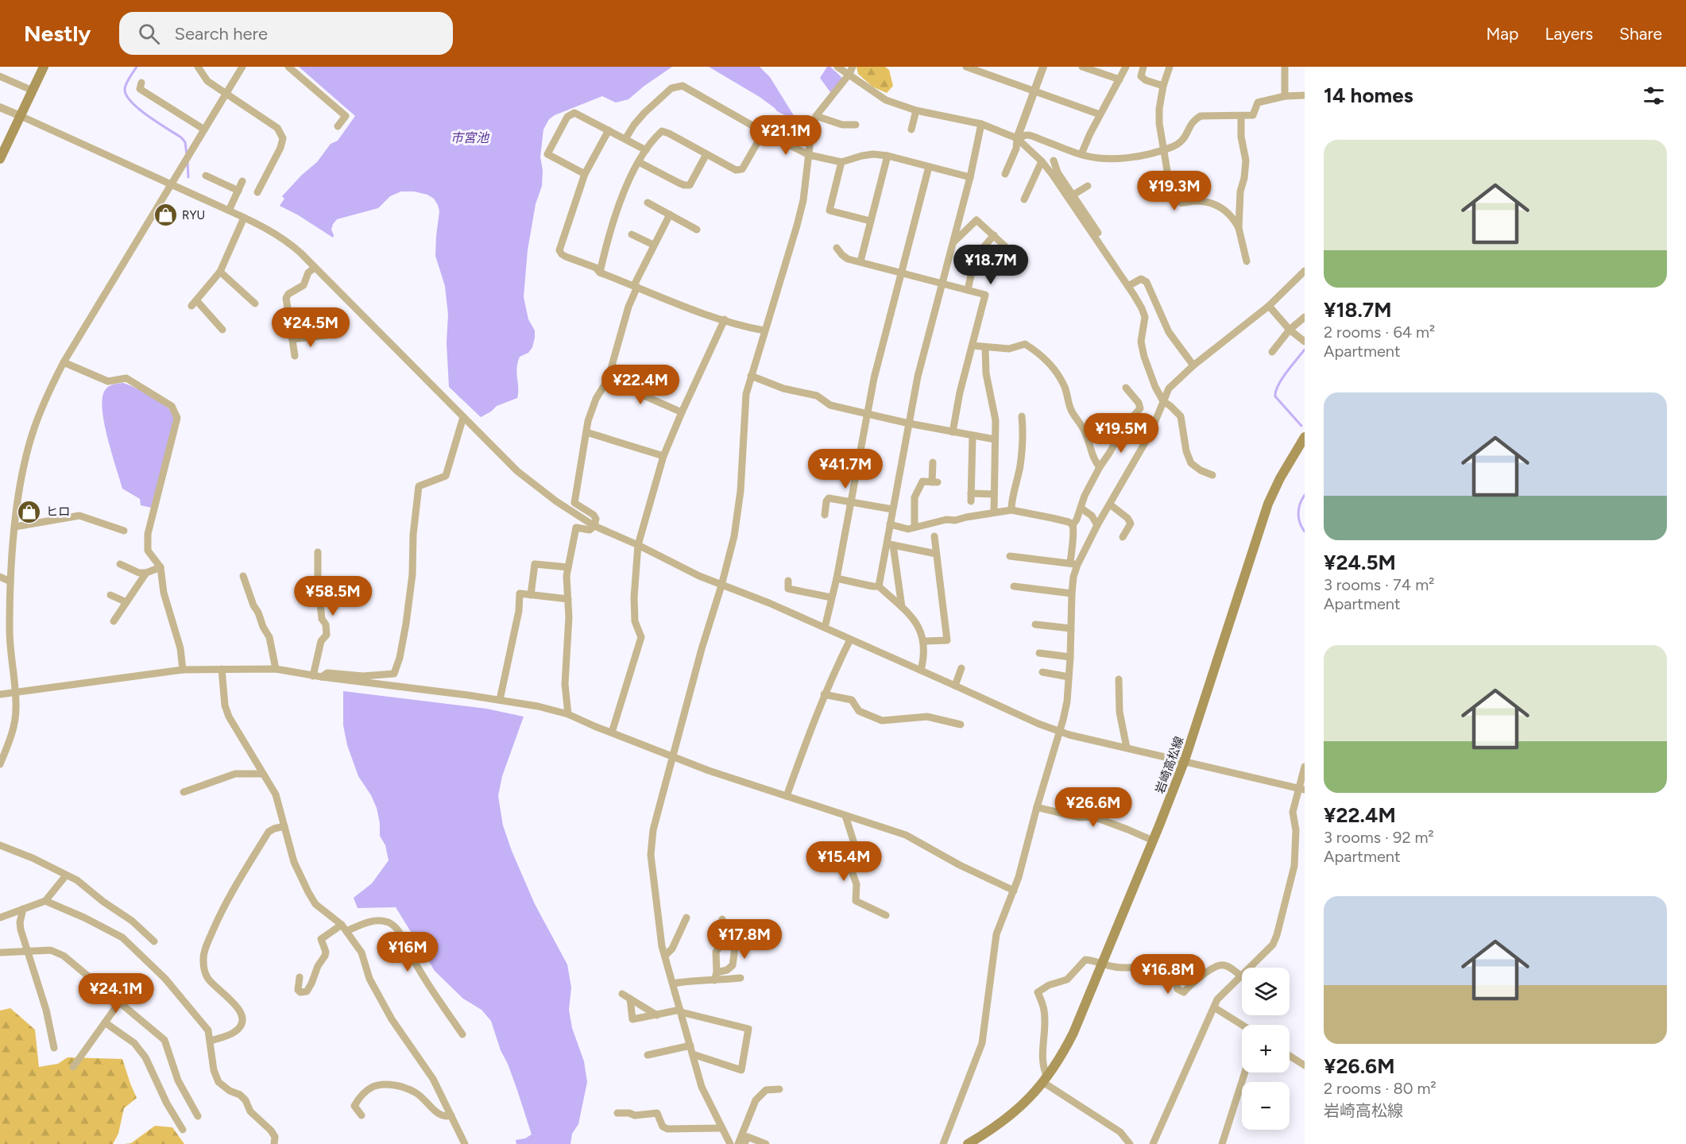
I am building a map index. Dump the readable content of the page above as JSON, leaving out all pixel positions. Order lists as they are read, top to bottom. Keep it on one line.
{"streets":{"main road":["岩崎高松線"]},"water":["市宮池"],"places":{"shop":["RYU","ヒロ"]},"page":{"header":"Nestly","search":"Search here","nav":["Map","Layers","Share"],"heading":"14 homes","price":["¥21.1M","¥19.3M","¥18.7M","¥24.5M","¥22.4M","¥19.5M","¥41.7M","¥58.5M","¥26.6M","¥15.4M","¥17.8M","¥16M","¥16.8M","¥24.1M"],"list":[{"name":"¥18.7M","note":"2 rooms · 64 m² · Apartment"},{"name":"¥24.5M","note":"3 rooms · 74 m² · Apartment"},{"name":"¥22.4M","note":"3 rooms · 92 m² · Apartment"},{"name":"¥26.6M","note":"2 rooms · 80 m² · 岩崎高松線"}],"map_buttons":["+","−"]}}
